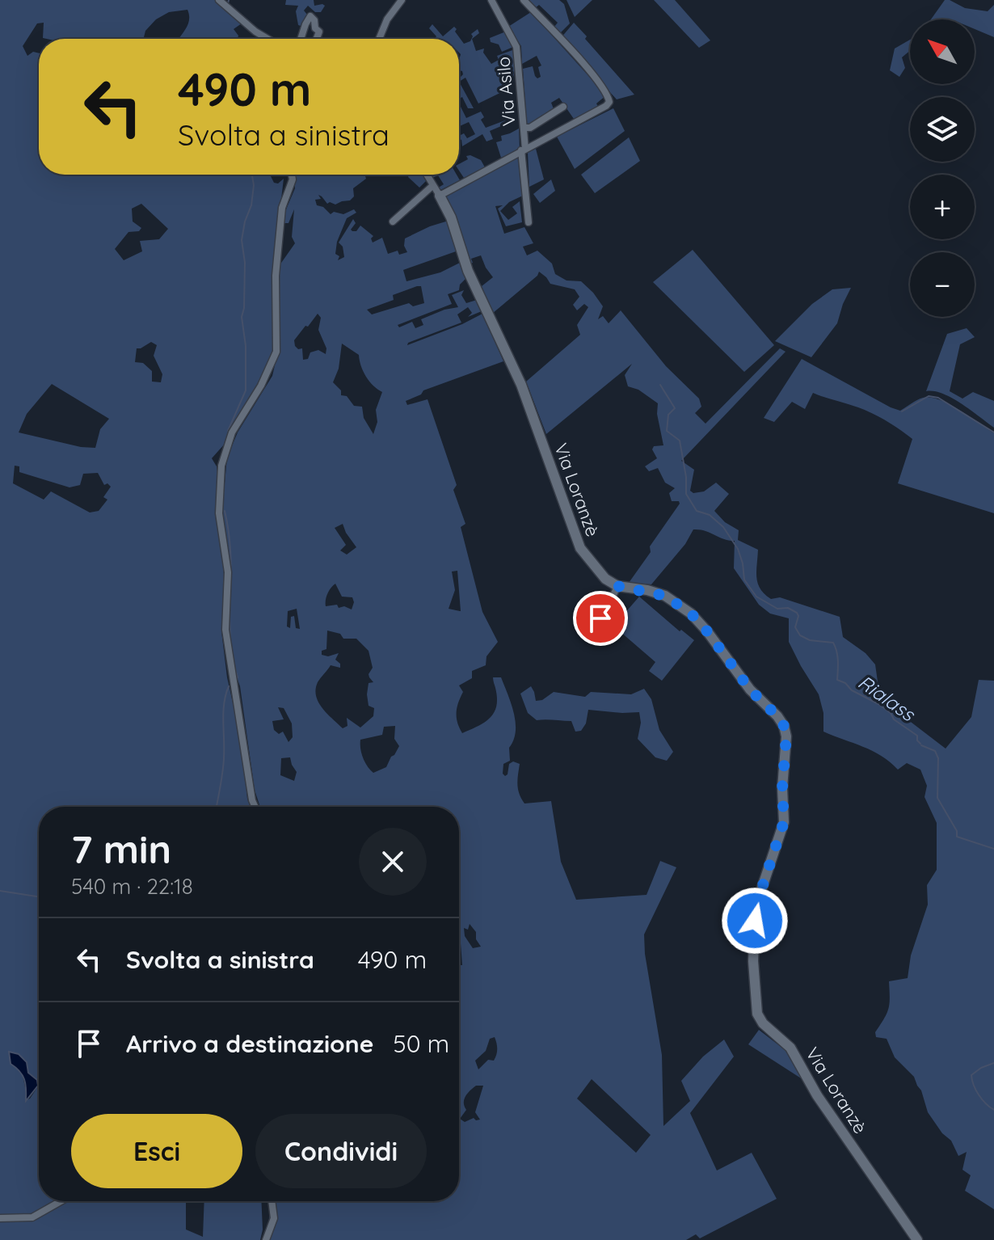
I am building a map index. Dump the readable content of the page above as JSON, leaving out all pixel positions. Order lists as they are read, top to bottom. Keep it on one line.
{"streets":{"street":["Via Asilo","Via Loranzè"]},"water":["Rialass"],"north":"top left","page":{"map_buttons":["+","−"],"turn":["490 m","Svolta a sinistra"],"heading":["7 min","540 m · 22:18"],"list":[{"name":"Svolta a sinistra","value":"490 m"},{"name":"Arrivo a destinazione","value":"50 m"}],"buttons":["Esci","Condividi"]}}
